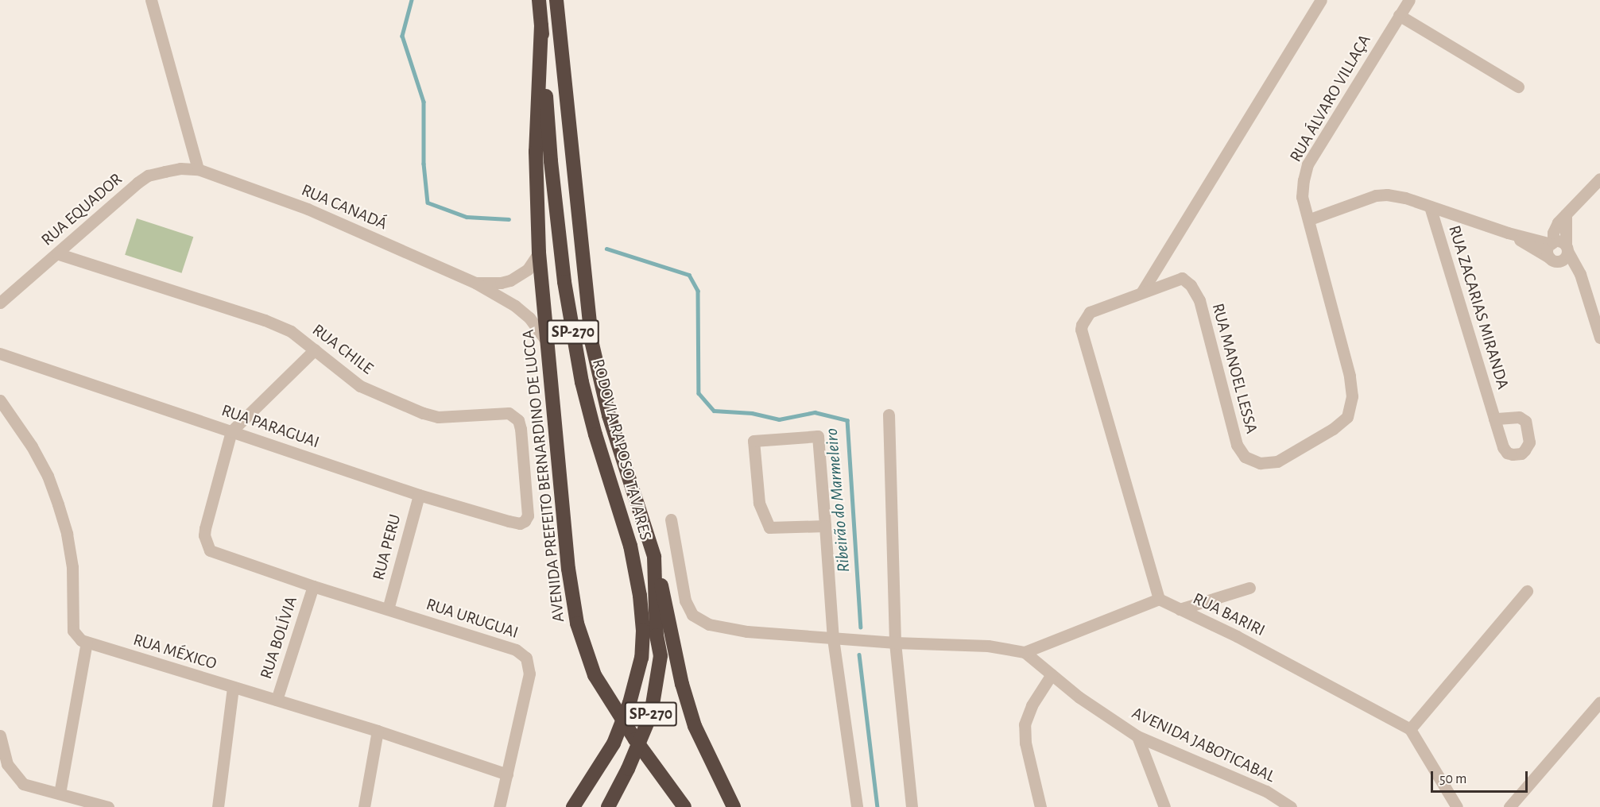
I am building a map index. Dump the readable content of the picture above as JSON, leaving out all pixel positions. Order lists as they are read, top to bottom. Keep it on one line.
{"streets":{"highway":["SP-270","RODOVIA RAPOSO TAVARES","AVENIDA PREFEITO BERNARDINO DE LUCCA"],"street":["RUA ÁLVARO VILLAÇA","RUA CANADÁ","RUA EQUADOR","RUA ZACARIAS MIRANDA","RUA CHILE","RUA MANOEL LESSA","RUA PARAGUAI","RUA PERU","RUA BARIRI","RUA URUGUAI","RUA BOLÍVIA","RUA MÉXICO","AVENIDA JABOTICABAL"]},"crossings":[["RUA ÁLVARO VILLAÇA","RUA MANOEL LESSA"],["RUA CANADÁ","RUA EQUADOR"],["RUA CANADÁ","AVENIDA PREFEITO BERNARDINO DE LUCCA"],["RUA EQUADOR","RUA CHILE"],["RUA CHILE","RUA PARAGUAI"],["RUA MANOEL LESSA","RUA BARIRI"],["RUA PARAGUAI","RUA PERU"],["RUA PARAGUAI","RUA URUGUAI"],["RODOVIA RAPOSO TAVARES","AVENIDA PREFEITO BERNARDINO DE LUCCA"],["RUA PERU","RUA URUGUAI"],["RUA URUGUAI","RUA BOLÍVIA"],["RUA URUGUAI","RUA MÉXICO"],["RUA BOLÍVIA","RUA MÉXICO"]],"water":["Ribeirão do Marmeleiro"],"scale_bar":"50 m"}
